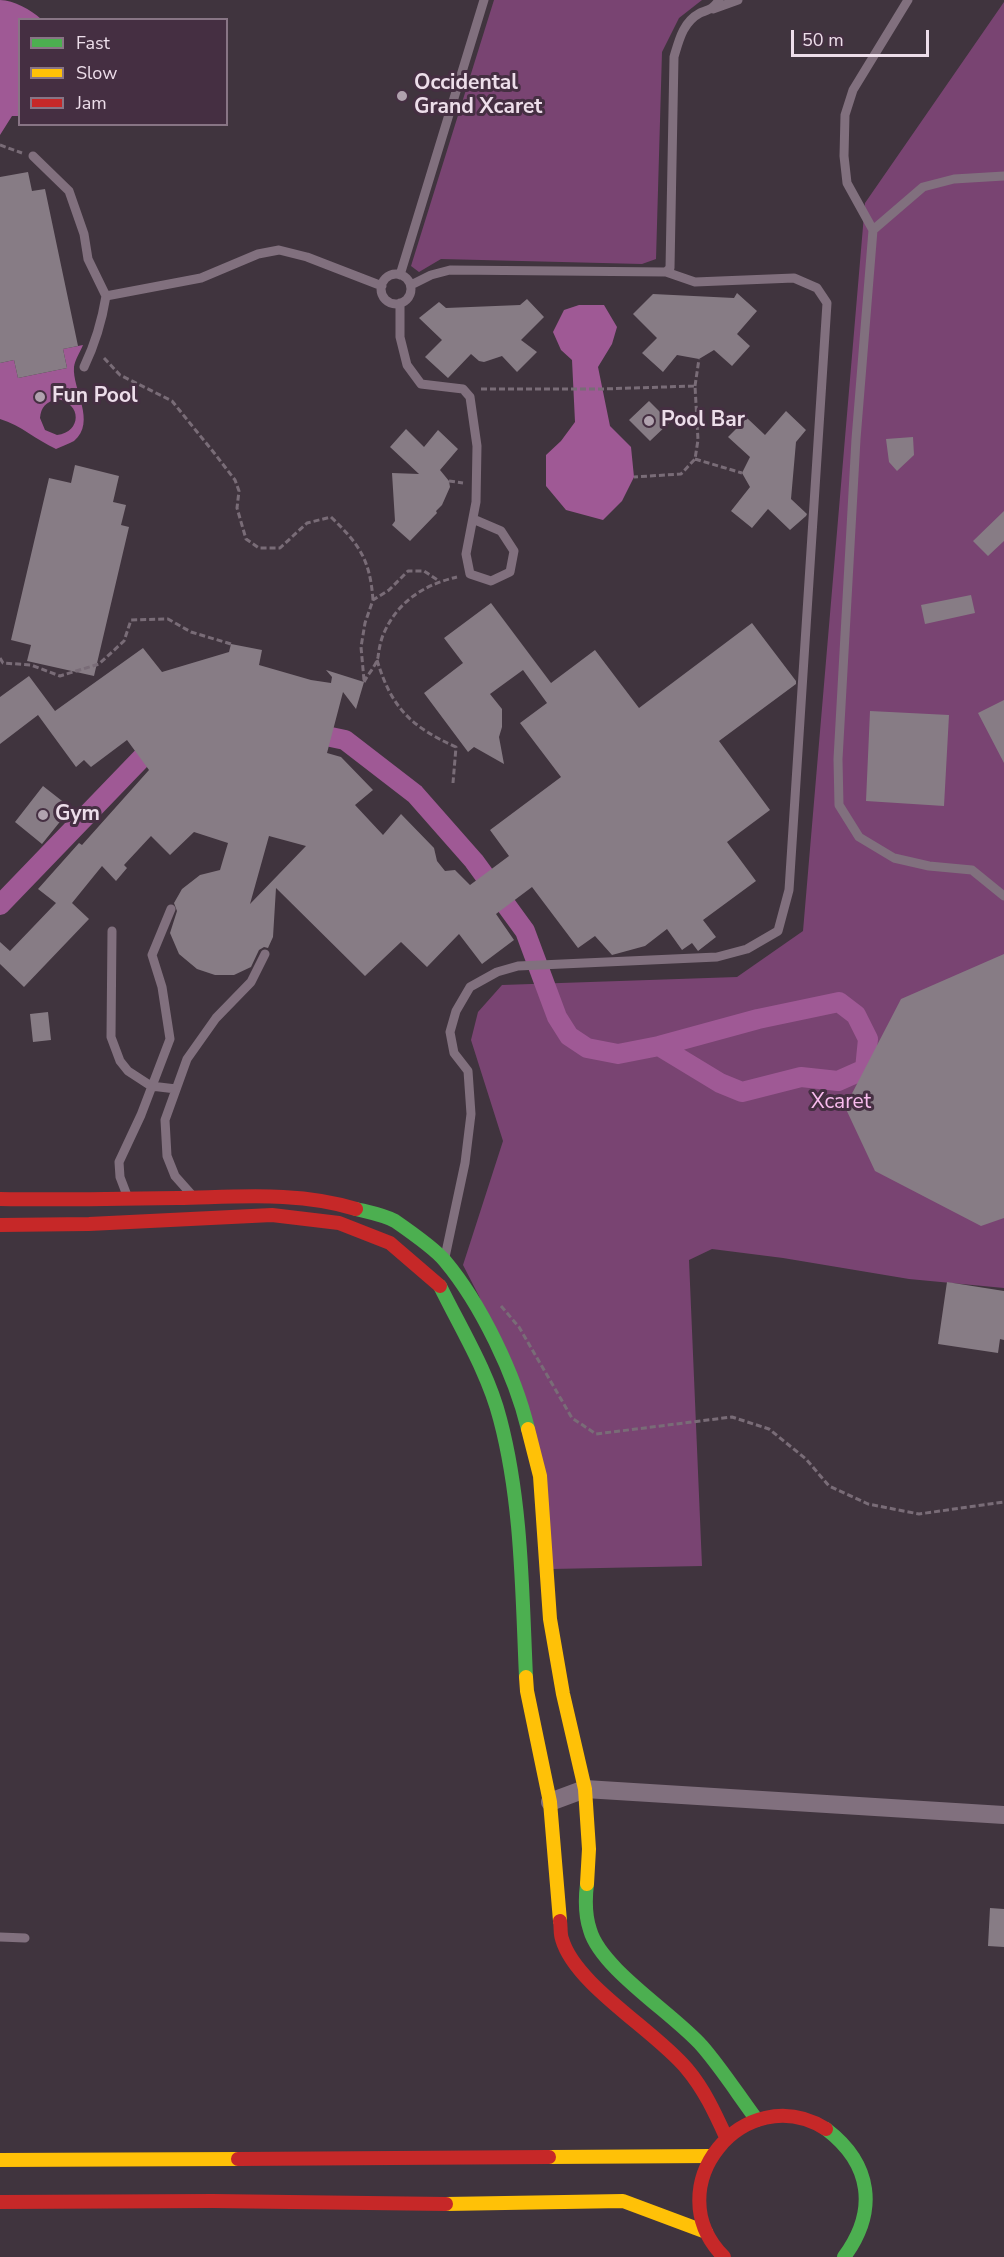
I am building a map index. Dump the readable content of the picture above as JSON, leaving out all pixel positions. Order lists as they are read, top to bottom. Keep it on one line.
{"parks":["Xcaret"],"places":["Occidental Grand Xcaret","Fun Pool","Pool Bar","Gym"],"legend":["Fast","Slow","Jam"],"scale_bar":"50 m"}
